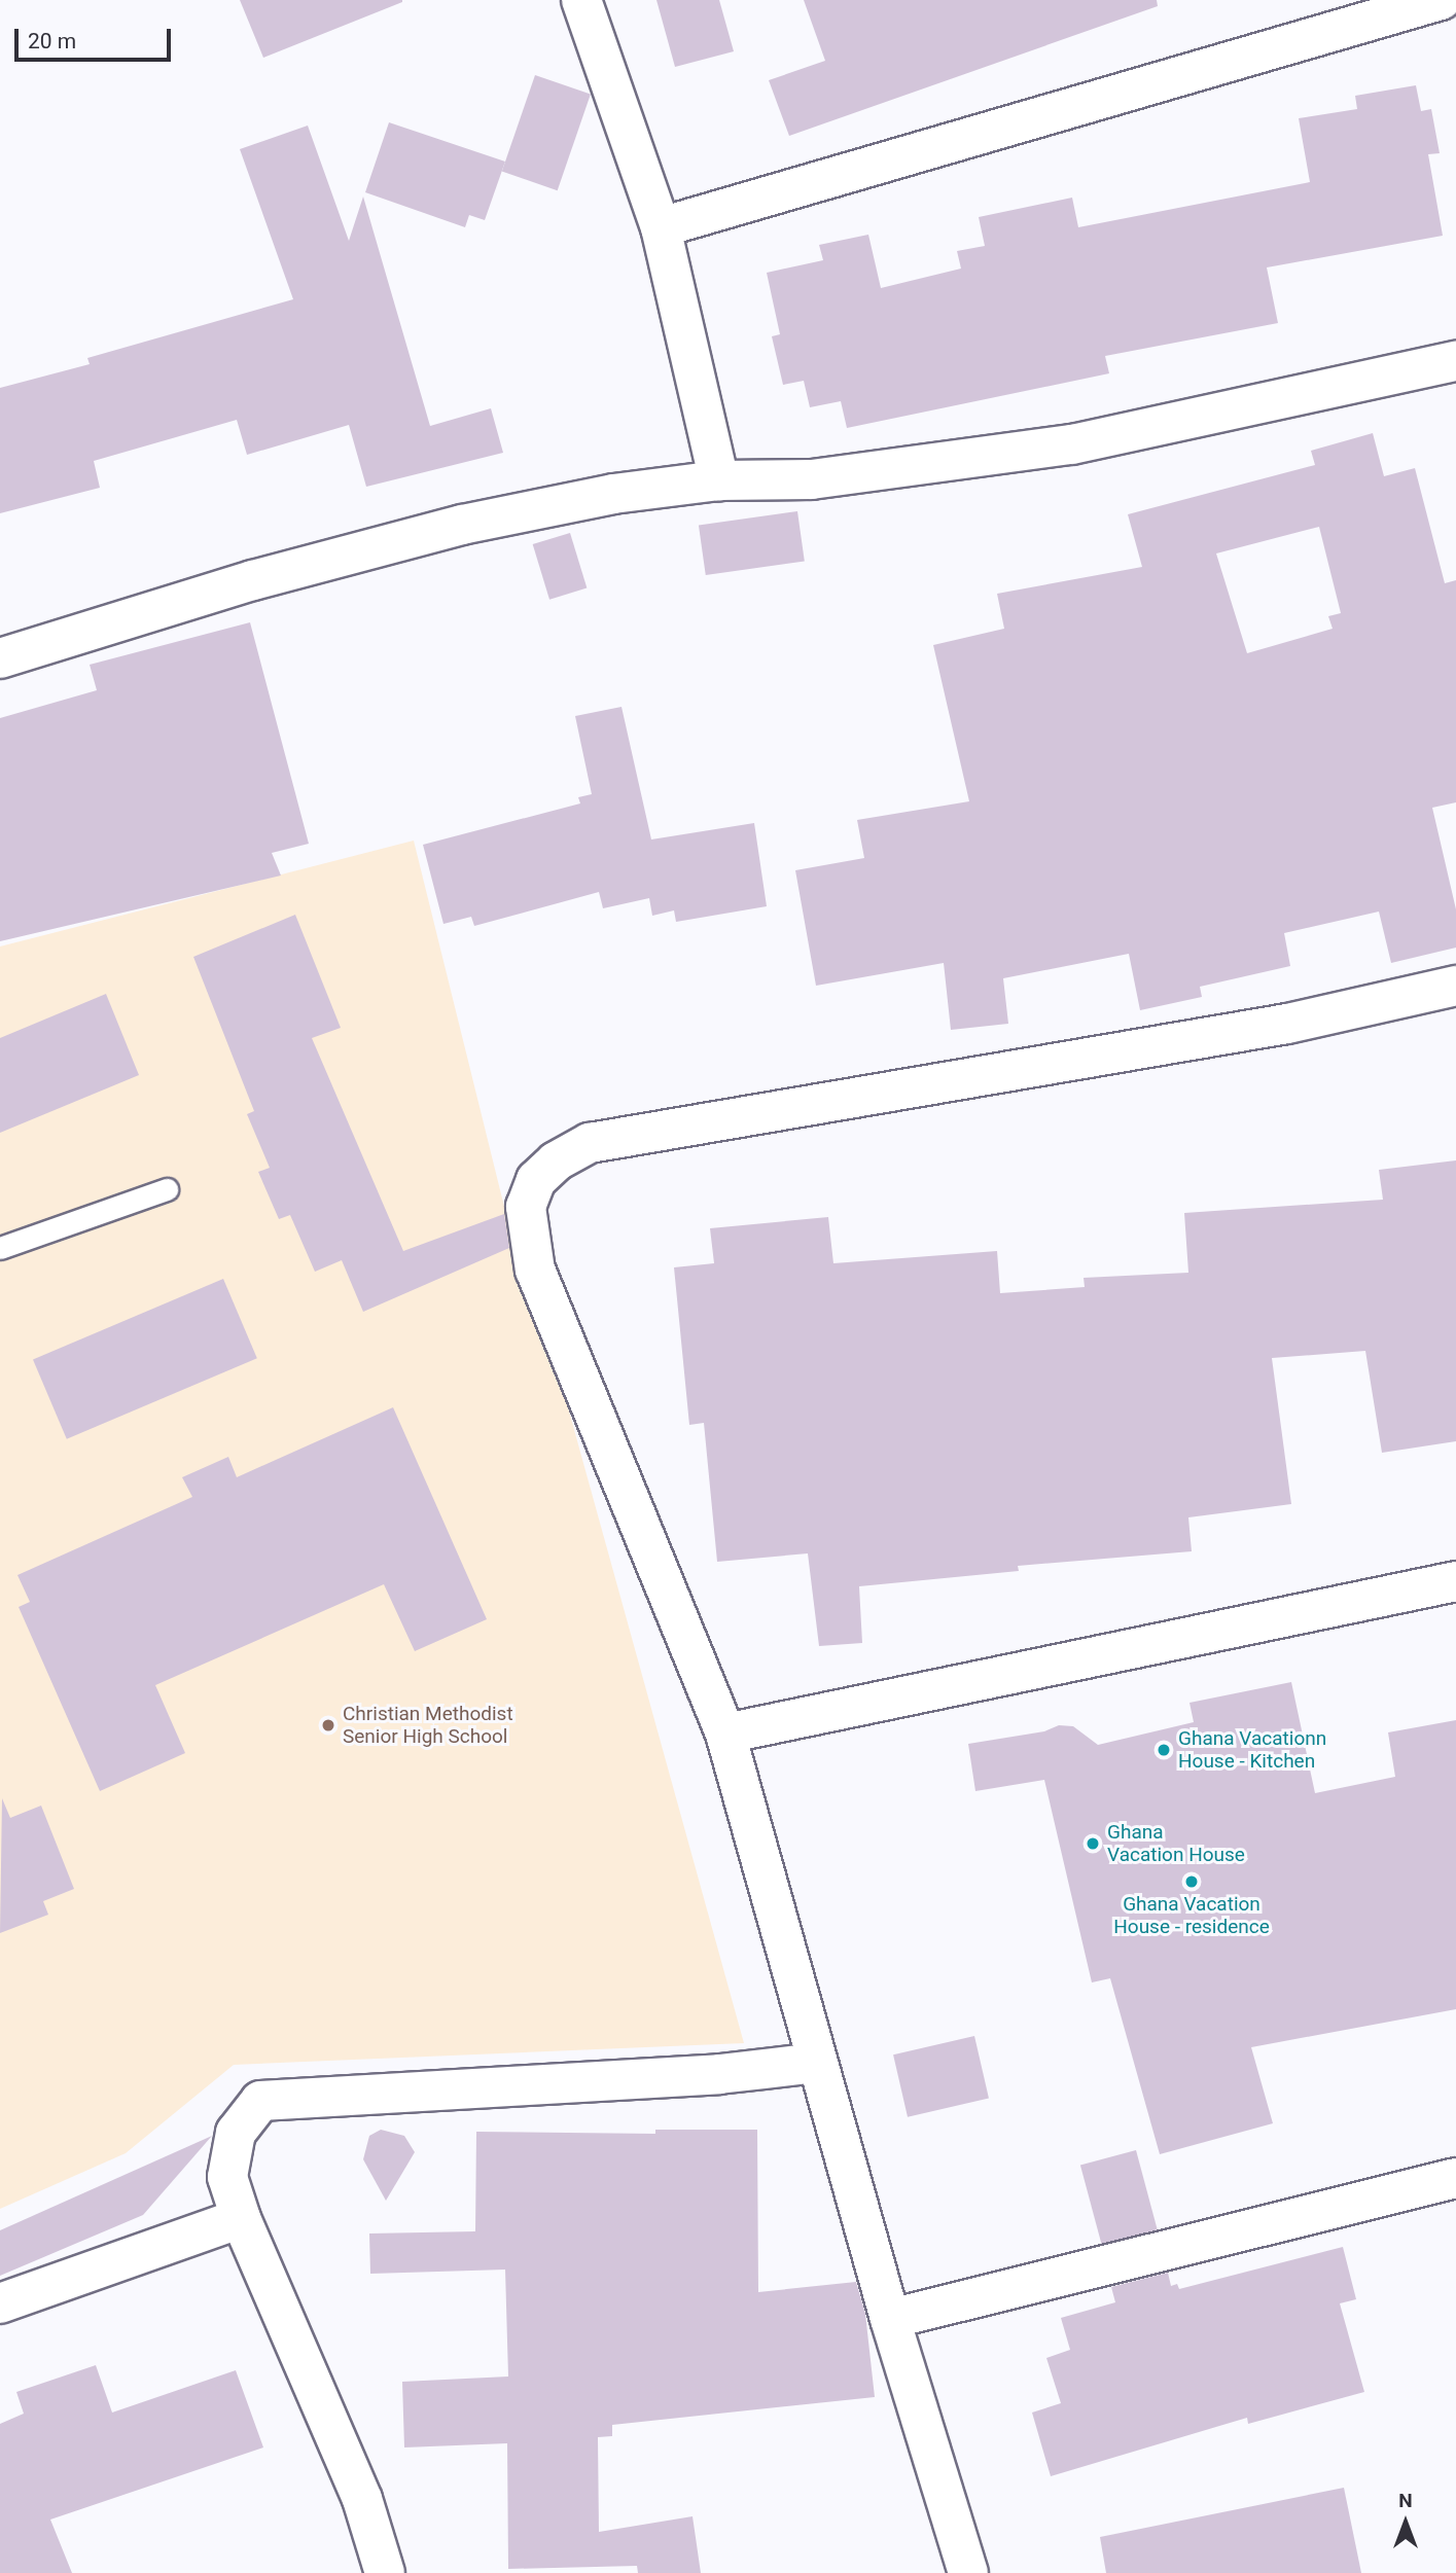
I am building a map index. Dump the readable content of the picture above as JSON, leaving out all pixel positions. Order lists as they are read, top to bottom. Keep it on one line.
{"places":["Christian Methodist Senior High School","Ghana Vacationn House - Kitchen","Ghana Vacation House","Ghana Vacation House - residence"],"scale_bar":"20 m","north":"top"}
